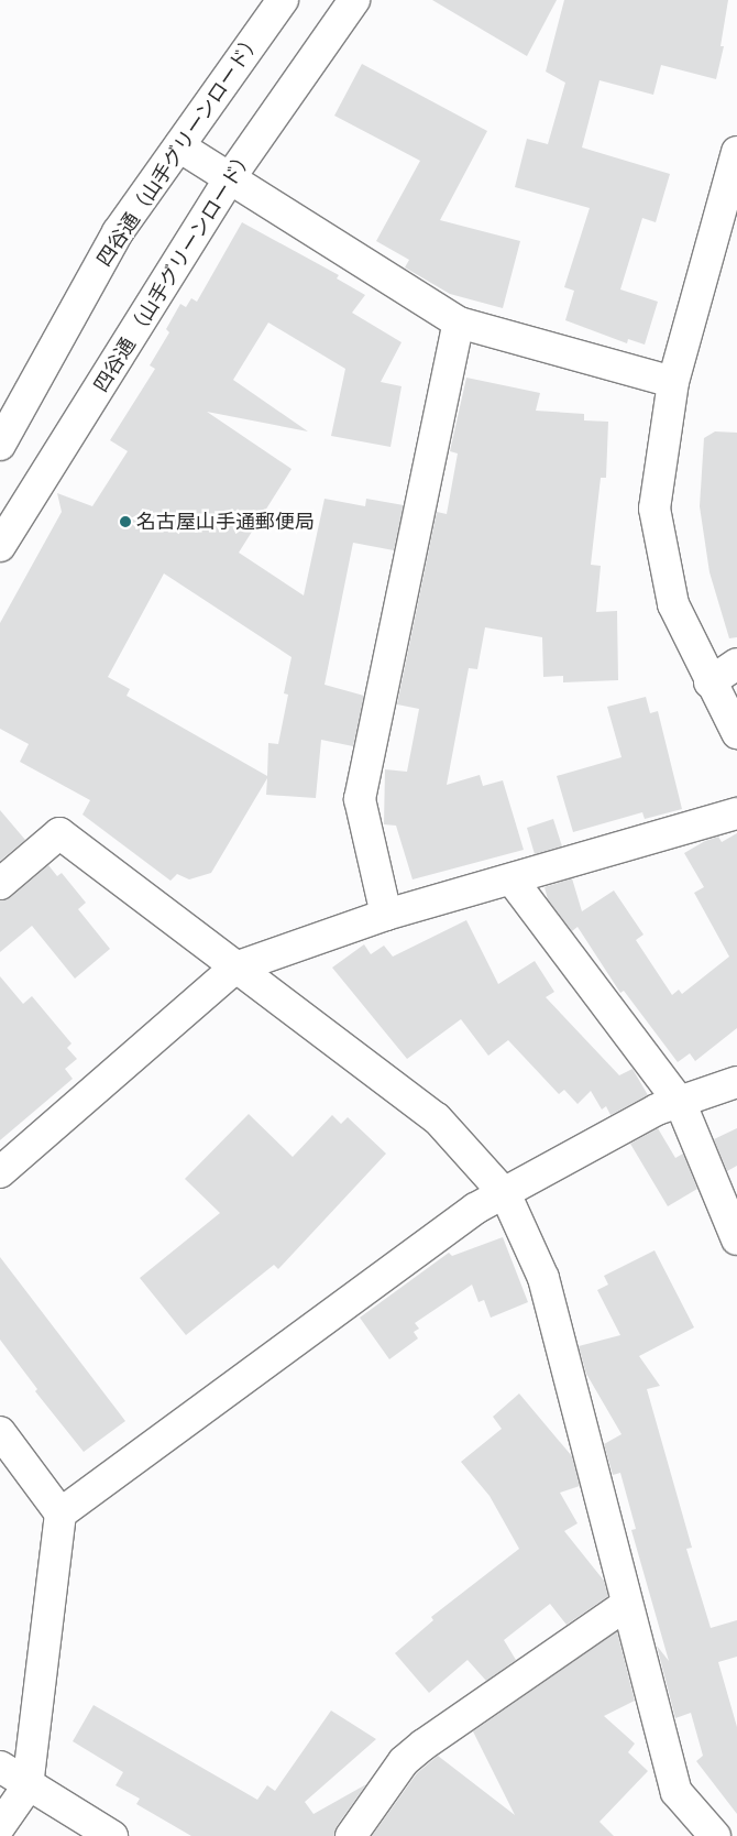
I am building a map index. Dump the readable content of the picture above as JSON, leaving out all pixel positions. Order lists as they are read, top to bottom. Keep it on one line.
{"streets":{"street":["四谷通（山手グリーンロード）","四谷通 （山手グリーンロード）"]},"places":["名古屋山手通郵便局"]}
